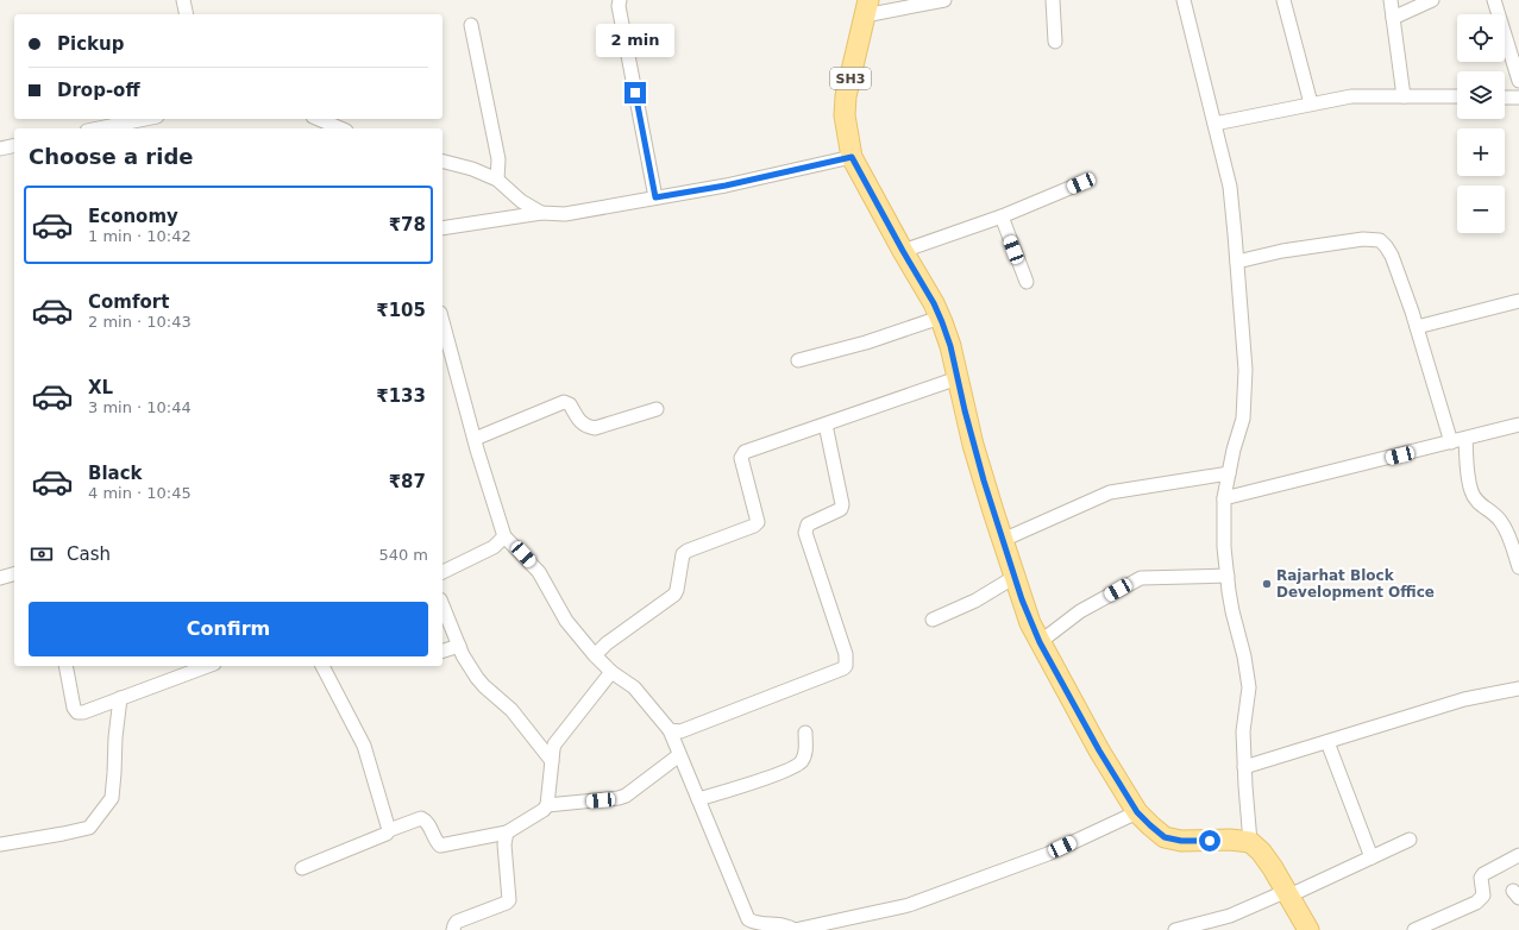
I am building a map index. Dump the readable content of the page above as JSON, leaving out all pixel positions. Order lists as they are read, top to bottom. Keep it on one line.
{"streets":{"main road":["SH3"]},"places":["Rajarhat Block Development Office"],"page":{"map_buttons":["+","−"],"banner":["Pickup","Drop-off"],"bubble":"2 min","heading":"Choose a ride","list":[{"name":"Economy","note":"1 min · 10:42","value":"₹78"},{"name":"Comfort","note":"2 min · 10:43","value":"₹105"},{"name":"XL","note":"3 min · 10:44","value":"₹133"},{"name":"Black","note":"4 min · 10:45","value":"₹87"}],"pay":["Cash","540 m"],"buttons":"Confirm"}}
